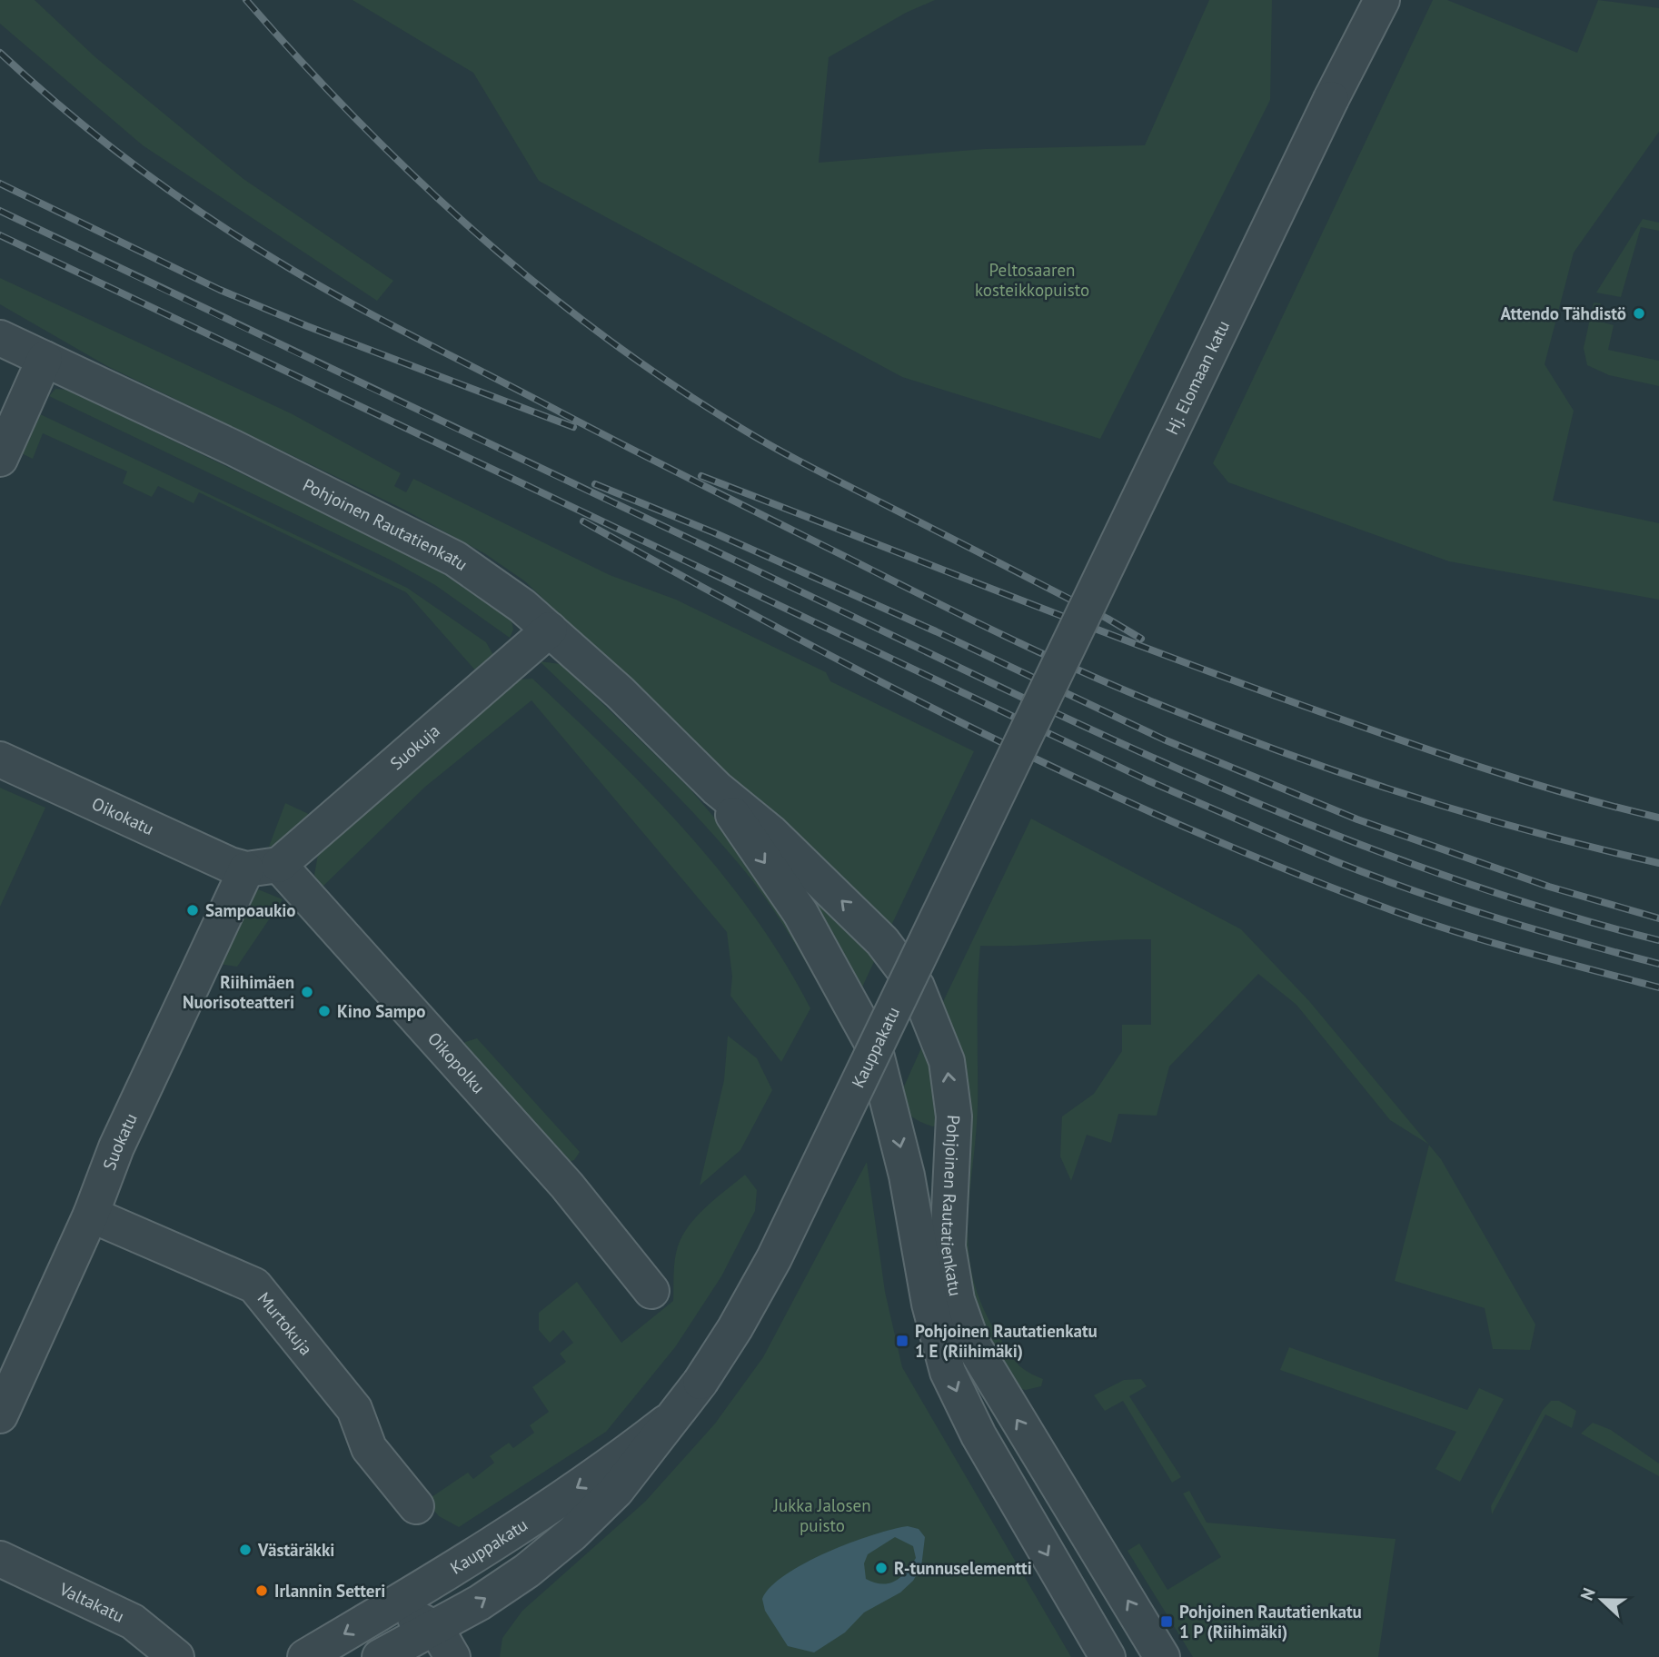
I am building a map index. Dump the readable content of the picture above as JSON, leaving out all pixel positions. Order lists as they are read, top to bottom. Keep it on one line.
{"streets":{"street":["Hj. Elomaan katu","Pohjoinen Rautatienkatu","Suokuja","Oikokatu","Kauppakatu","Oikopolku","Suokatu","Murtokuja","Valtakatu"]},"crossings":[["Hj. Elomaan katu","Kauppakatu"],["Pohjoinen Rautatienkatu","Suokuja"],["Suokuja","Oikokatu"],["Suokuja","Oikopolku"],["Suokuja","Suokatu"],["Oikokatu","Oikopolku"],["Oikokatu","Suokatu"],["Oikopolku","Suokatu"],["Suokatu","Murtokuja"]],"parks":["Peltosaaren kosteikkopuisto","Jukka Jalosen puisto"],"places":{"other":["Attendo Tähdistö","Sampoaukio","Riihimäen Nuorisoteatteri","Kino Sampo","Västäräkki","R-tunnuselementti","Irlannin Setteri"],"transit":["Pohjoinen Rautatienkatu 1 E (Riihimäki)","Pohjoinen Rautatienkatu 1 P (Riihimäki)"]},"north":"left"}
